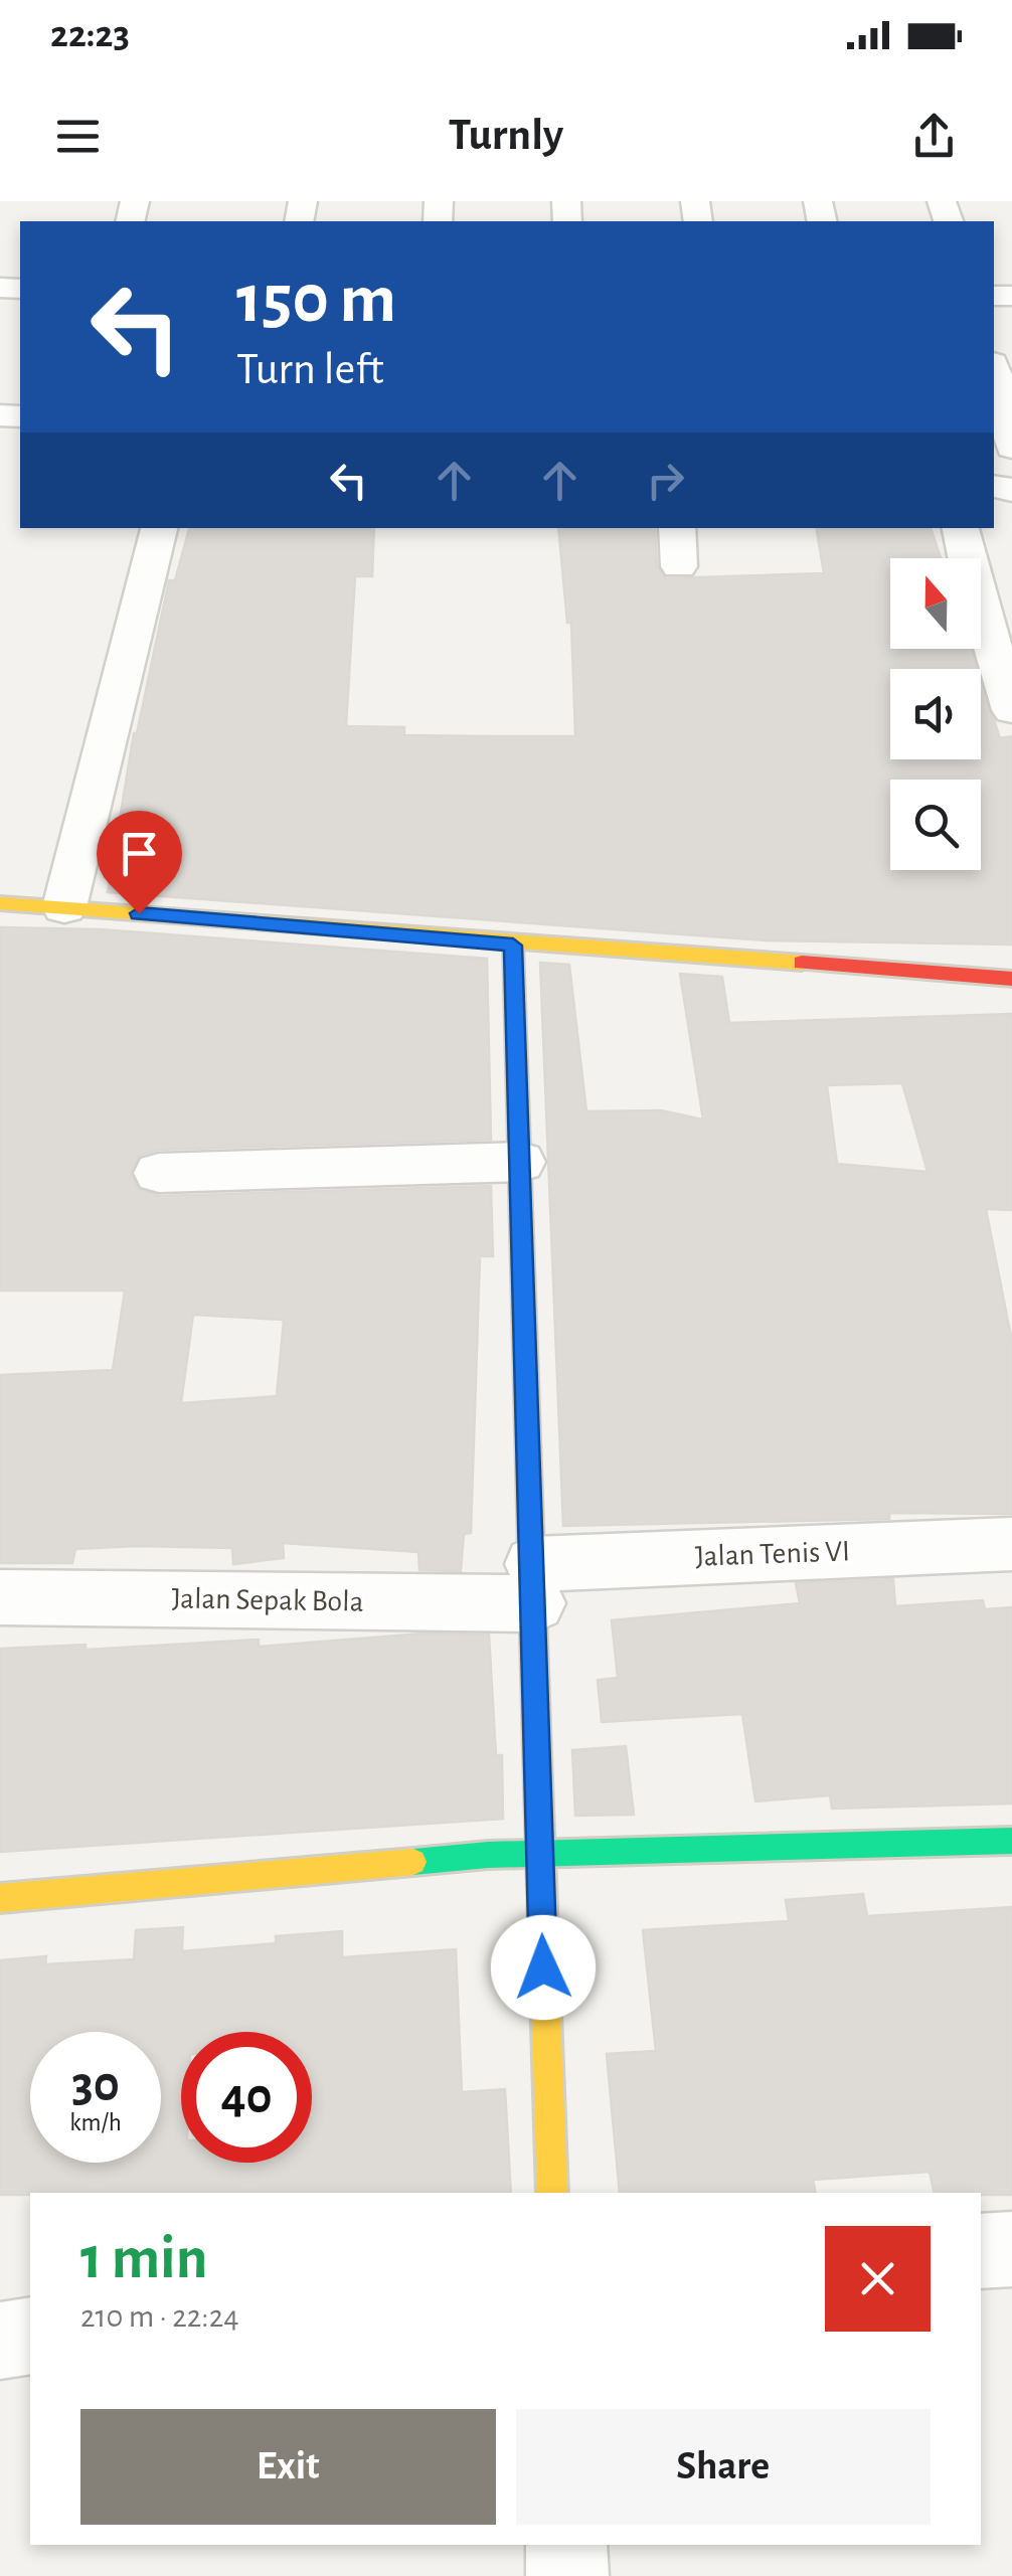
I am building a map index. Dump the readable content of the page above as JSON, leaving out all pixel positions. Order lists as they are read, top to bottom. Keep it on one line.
{"streets":{"street":["Jalan Tenis VI","Jalan Sepak Bola"]},"crossings":[["Jalan Tenis VI","Jalan Sepak Bola"]],"north":"top","page":{"status":"22:23","header":"Turnly","turn":["150 m","Turn left"],"speed":"30 km/h","limit":"40","heading":["1 min","210 m · 22:24"],"buttons":["Exit","Share"]}}
